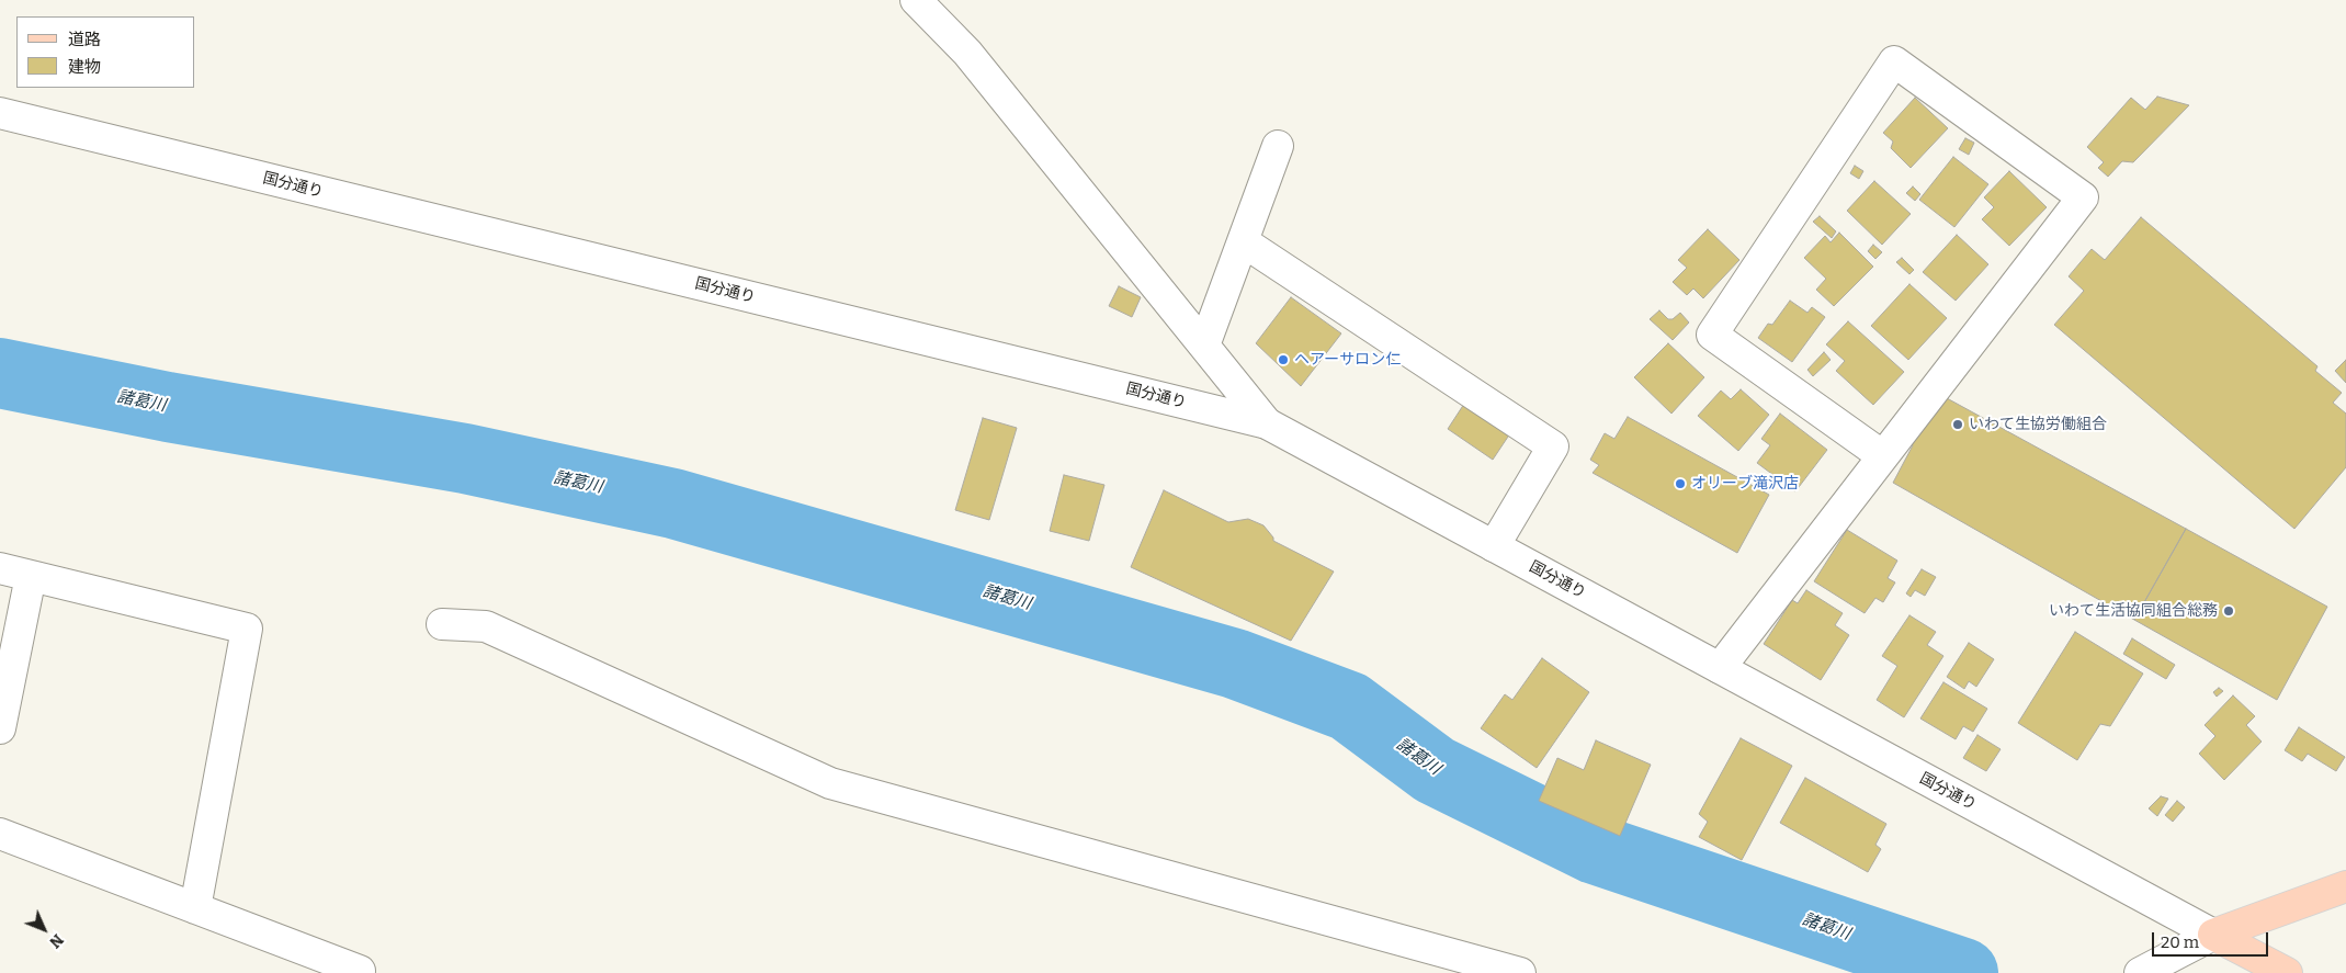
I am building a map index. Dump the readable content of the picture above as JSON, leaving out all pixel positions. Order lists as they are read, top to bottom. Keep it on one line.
{"streets":{"street":["国分通り"]},"water":["諸葛川"],"places":["ヘアーサロン仁","いわて生協労働組合","オリーブ滝沢店","いわて生活協同組合総務"],"legend":["道路","建物"],"scale_bar":"20 m","north":"bottom right"}
